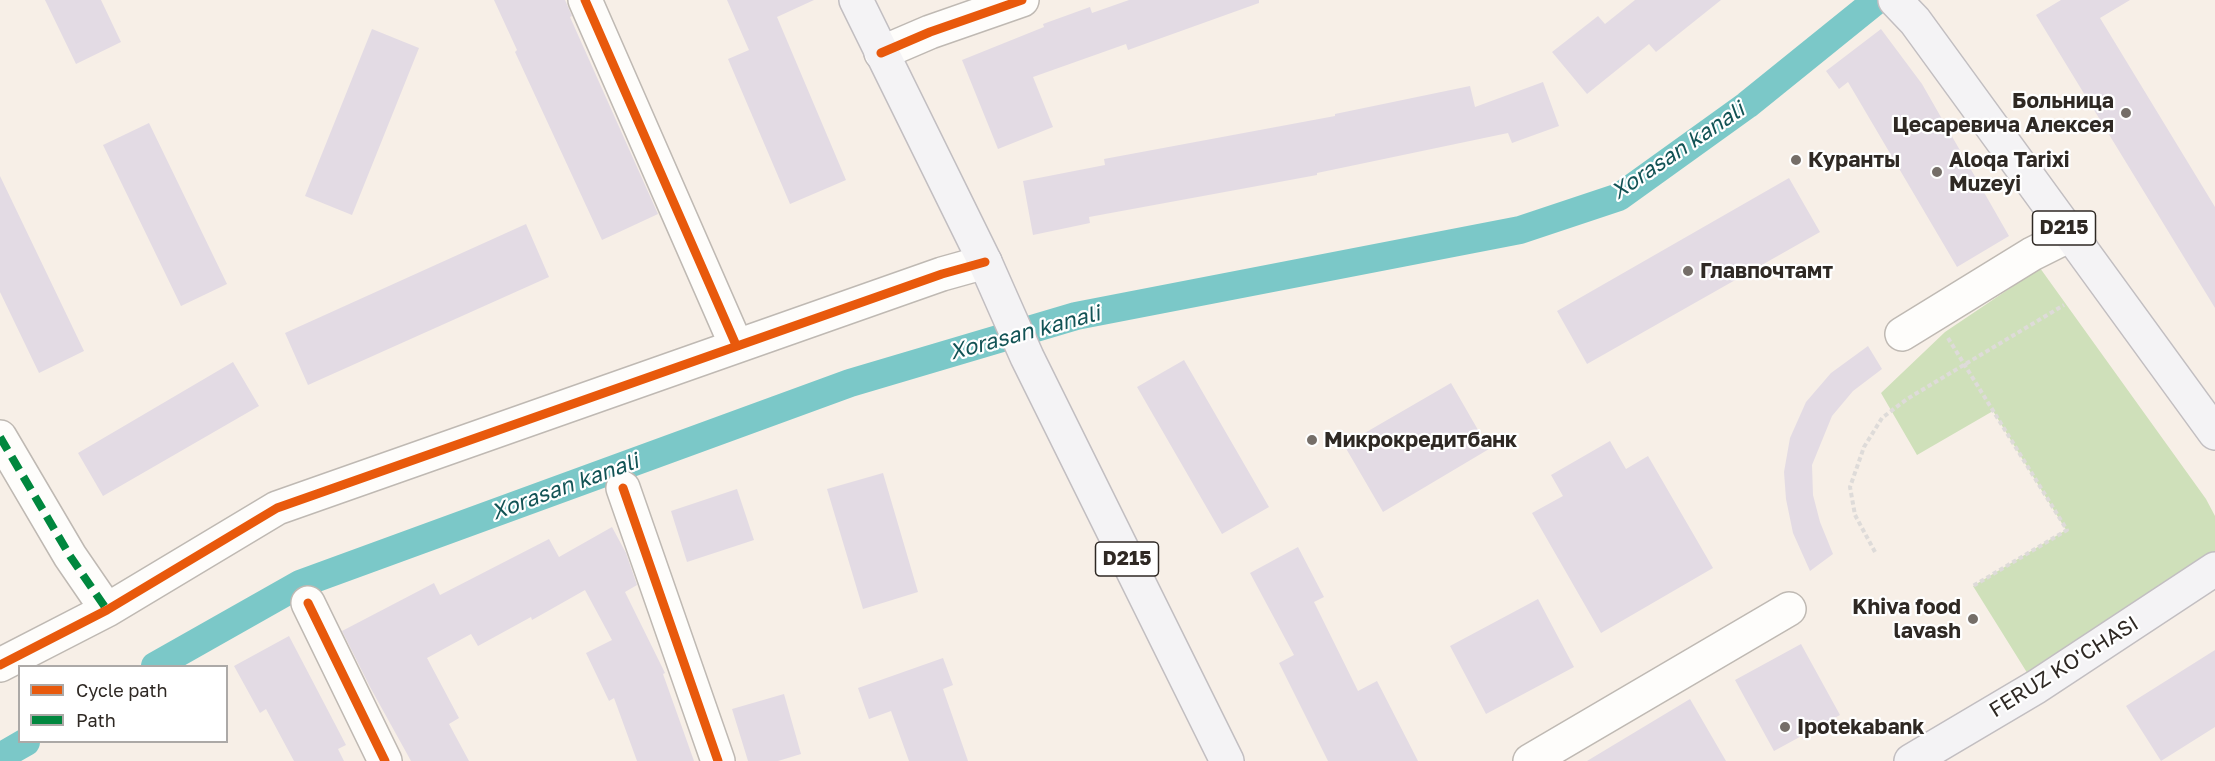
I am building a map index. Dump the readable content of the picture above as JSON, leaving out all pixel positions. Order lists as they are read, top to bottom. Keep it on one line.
{"streets":{"main road":["D215","FERUZ KO'CHASI"]},"water":["Xorasan kanali"],"places":["Больница Цесаревича Алексея","Куранты","Aloqa Tarixi Muzeyi","Главпочтамт","Микрокредитбанк","Khiva food lavash","Ipotekabank"],"legend":["Cycle path","Path"]}
